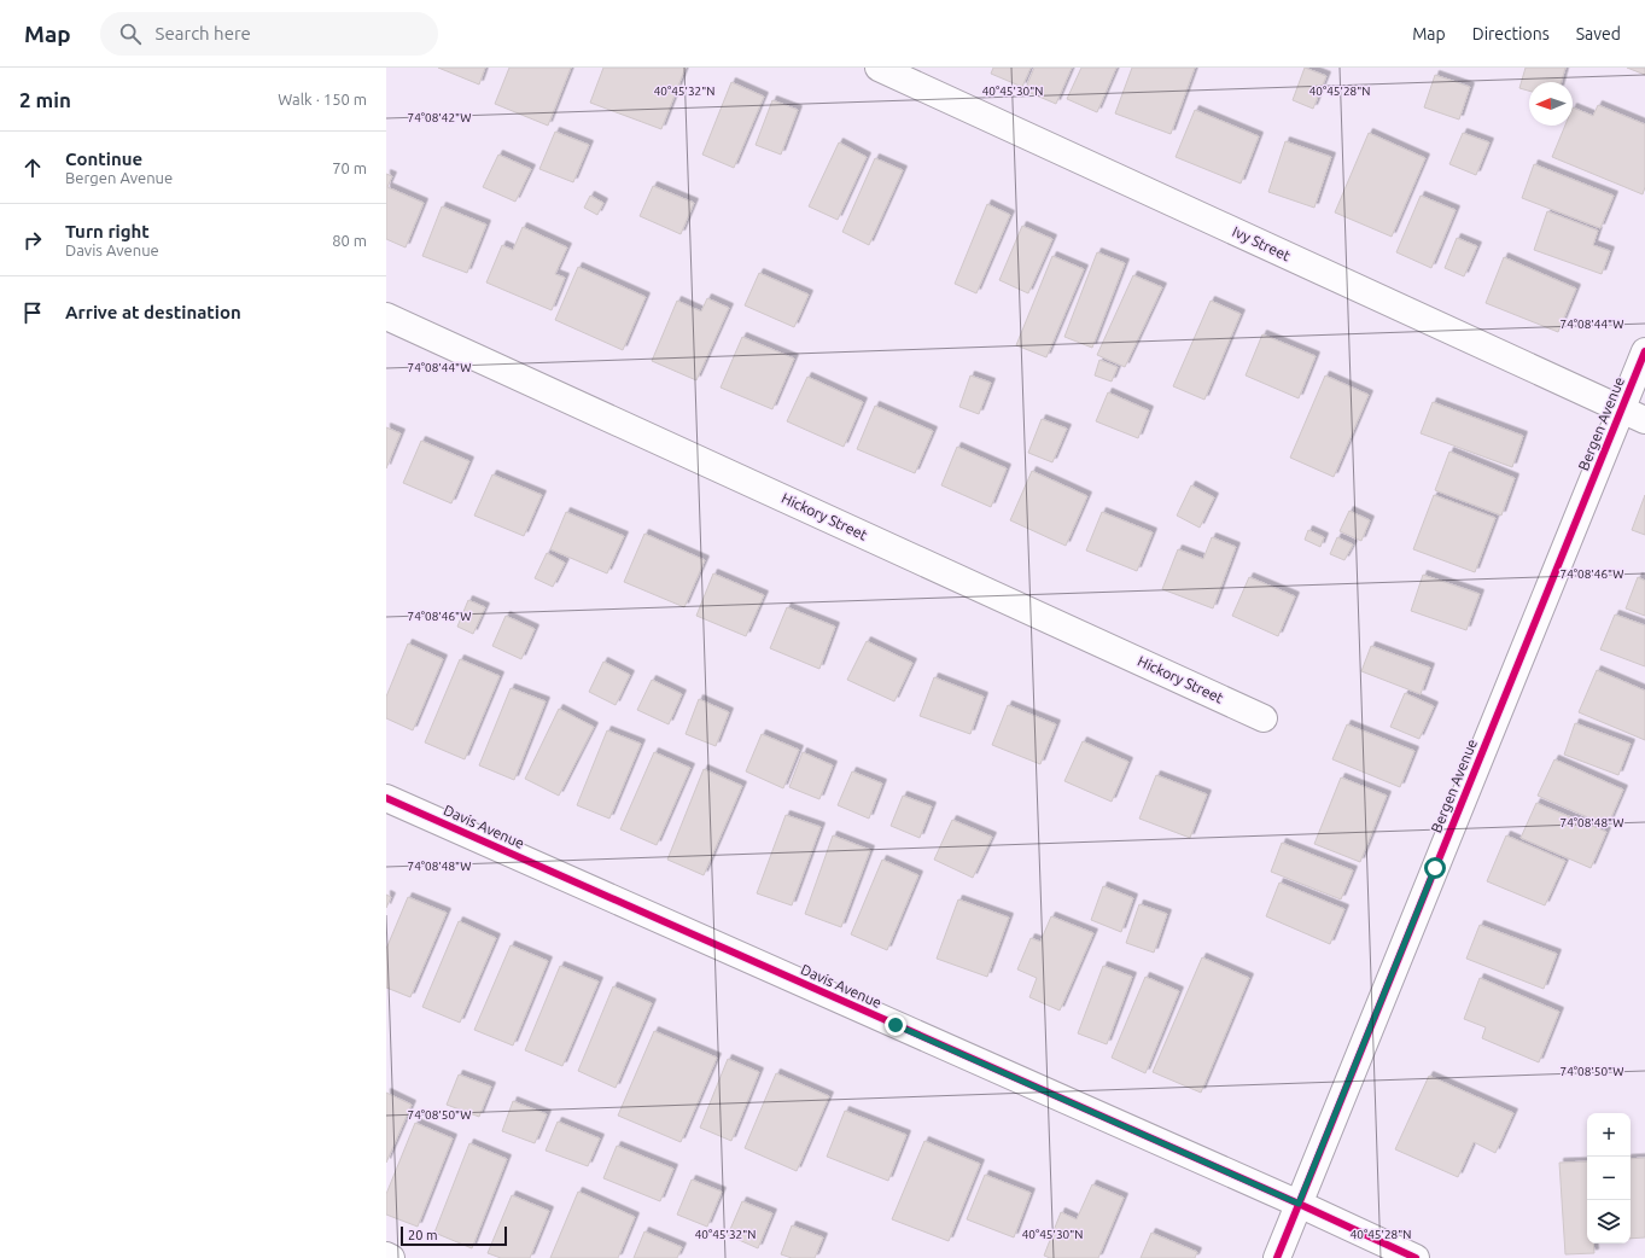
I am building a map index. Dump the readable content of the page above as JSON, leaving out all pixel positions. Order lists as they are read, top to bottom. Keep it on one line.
{"streets":{"street":["Ivy Street","Bergen Avenue","Hickory Street","Davis Avenue"]},"crossings":[["Ivy Street","Bergen Avenue"],["Bergen Avenue","Davis Avenue"]],"scale_bar":"20 m","north":"left","page":{"header":"Map","search":"Search here","nav":["Map","Directions","Saved"],"heading":["2 min","Walk · 150 m"],"list":[["Continue","Bergen Avenue","70 m"],["Turn right","Davis Avenue","80 m"],"Arrive at destination"],"map_buttons":["+","−"],"scale":"20 m"},"coordinates":["40°45'32\"N","40°45'30\"N","40°45'28\"N","74°08'42\"W","74°08'44\"W","74°08'46\"W","74°08'48\"W","74°08'50\"W"]}
